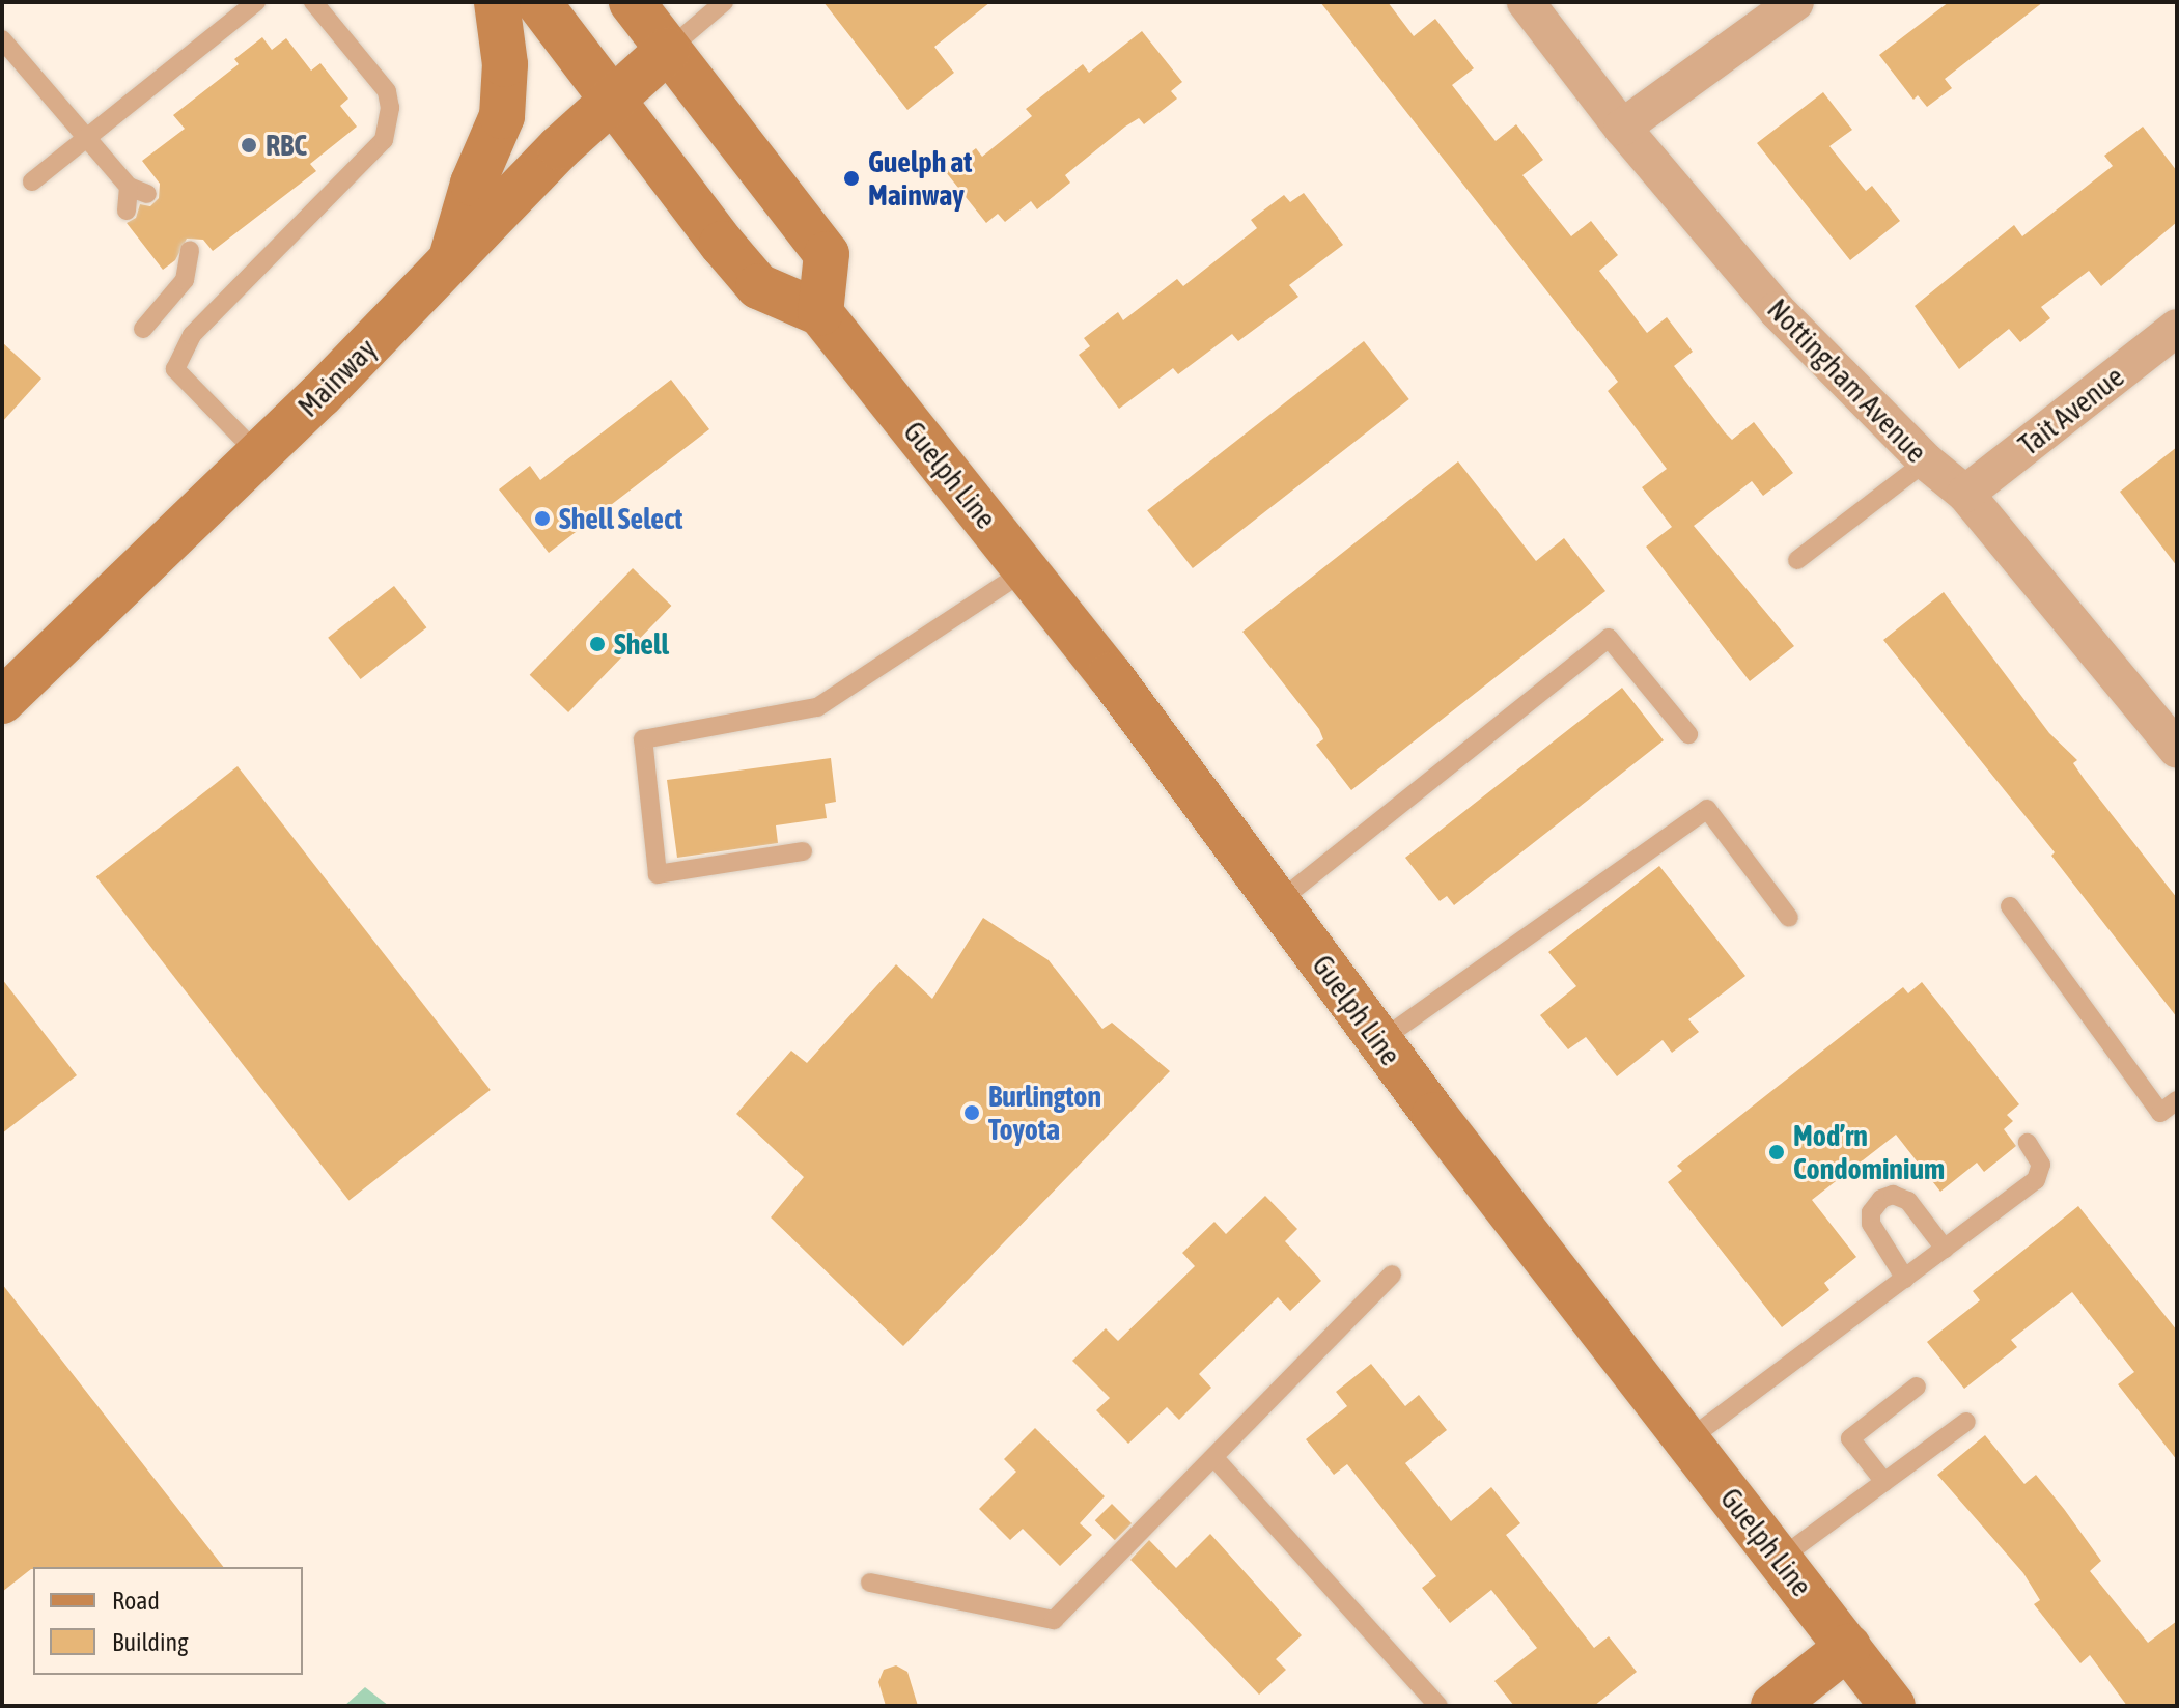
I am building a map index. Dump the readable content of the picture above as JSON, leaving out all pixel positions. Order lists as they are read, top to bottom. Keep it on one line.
{"streets":{"main road":["Mainway","Guelph Line"],"street":["Nottingham Avenue","Tait Avenue"]},"crossings":[["Mainway","Guelph Line"],["Nottingham Avenue","Tait Avenue"]],"places":["RBC","Guelph at Mainway","Shell Select","Shell","Burlington Toyota","Mod’rn Condominium"],"legend":["Road","Building"]}
